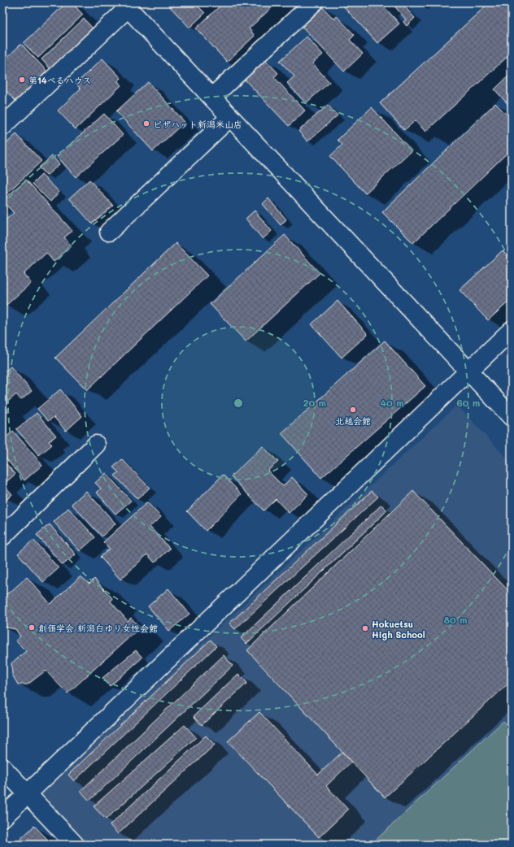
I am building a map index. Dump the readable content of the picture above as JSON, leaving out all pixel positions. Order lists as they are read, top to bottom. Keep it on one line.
{"places":["第14べるハウス","ピザハット新潟米山店","北越会館","創価学会 新潟白ゆり女性会館","Hokuetsu High School"],"rings":["20 m","40 m","60 m","80 m"]}
